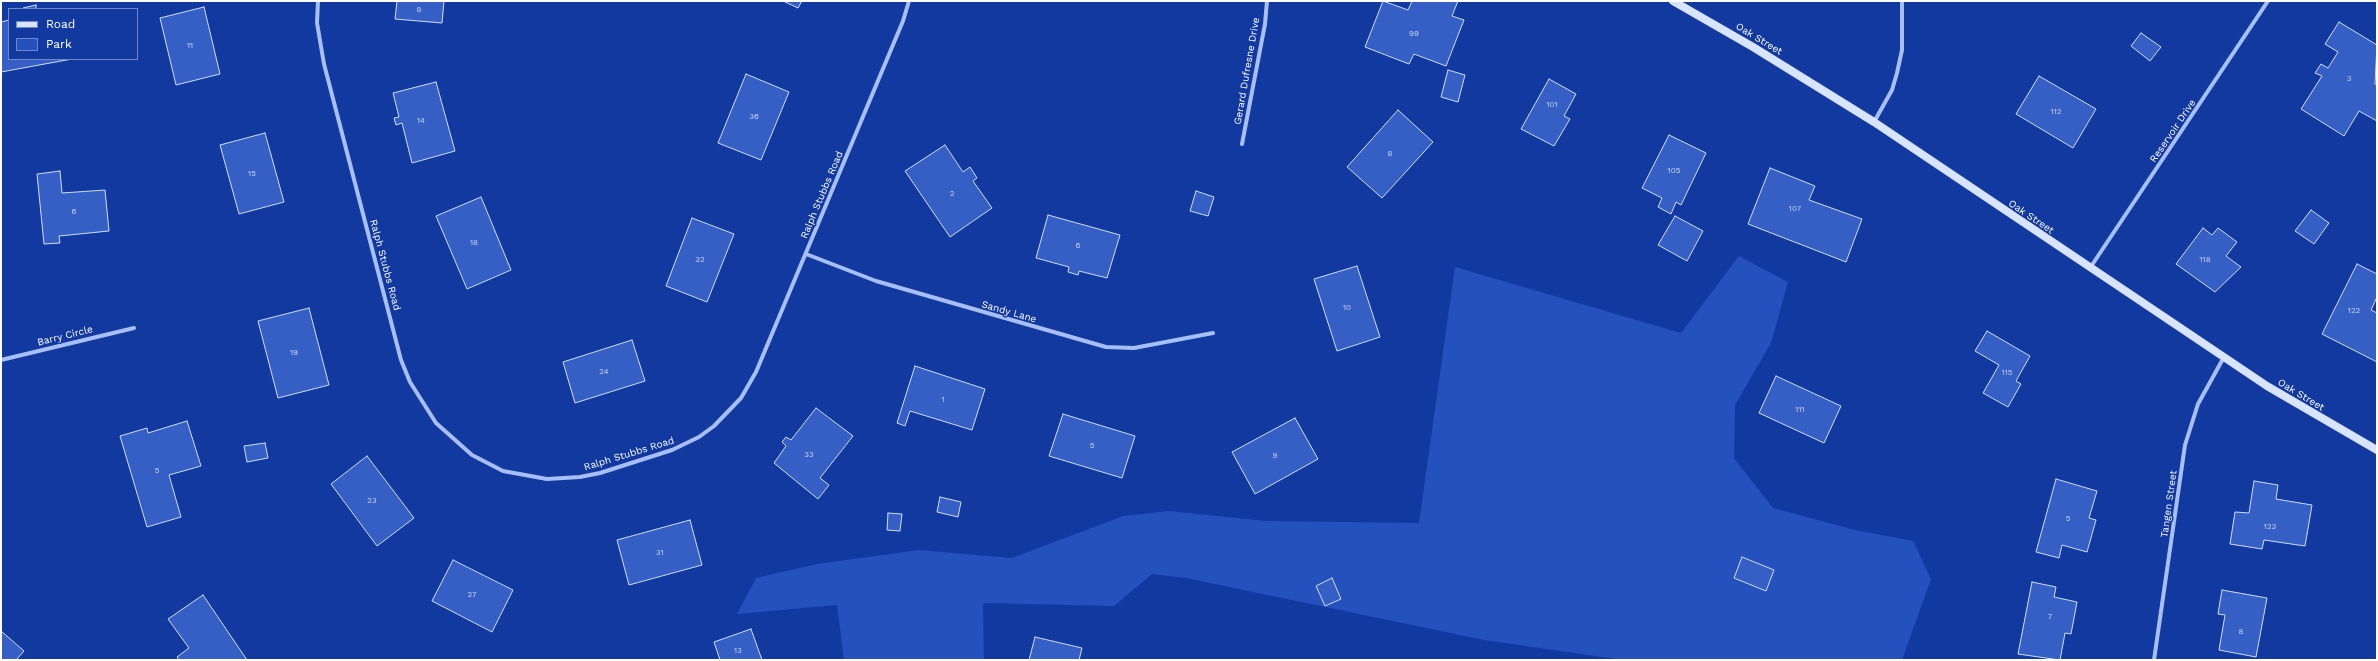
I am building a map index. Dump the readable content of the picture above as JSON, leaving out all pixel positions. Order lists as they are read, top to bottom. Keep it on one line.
{"streets":{"street":["Oak Street","Gerard Dufresne Drive","Reservoir Drive","Ralph Stubbs Road","Sandy Lane","Barry Circle","Tangen Street"]},"crossings":[["Oak Street","Reservoir Drive"],["Oak Street","Tangen Street"],["Ralph Stubbs Road","Sandy Lane"]],"house_numbers":["8","99","11","3","101","112","36","14","8","105","15","2","107","6","18","6","32","118","10","122","19","24","115","1","111","5","33","9","5","23","5","123","31","27","7","8","13"],"legend":["Road","Park"]}
